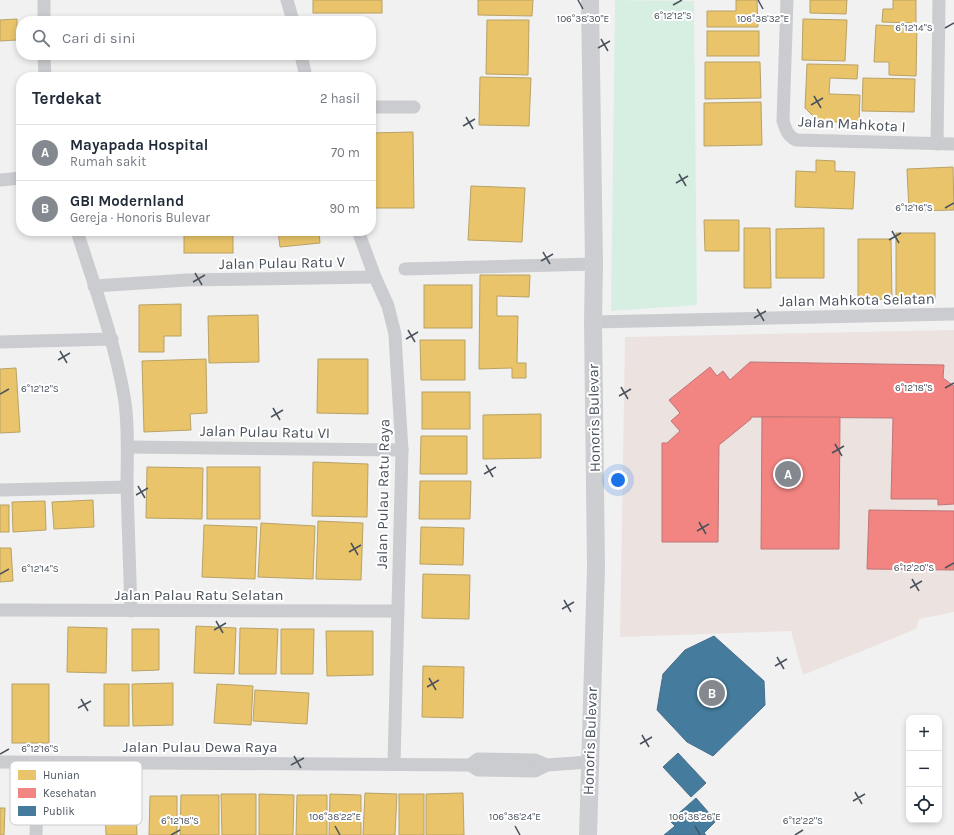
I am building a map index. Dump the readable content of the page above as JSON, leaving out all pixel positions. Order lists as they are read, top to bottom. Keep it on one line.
{"streets":{"street":["Jalan Mahkota I","Jalan Pulau Ratu V","Jalan Mahkota Selatan","Honoris Bulevar","Jalan Pulau Ratu VI","Jalan Pulau Ratu Raya","Jalan Palau Ratu Selatan","Jalan Pulau Dewa Raya"]},"crossings":[["Jalan Pulau Ratu V","Jalan Pulau Ratu Raya"],["Jalan Mahkota Selatan","Honoris Bulevar"],["Honoris Bulevar","Jalan Pulau Dewa Raya"],["Jalan Pulau Ratu VI","Jalan Pulau Ratu Raya"],["Jalan Pulau Ratu Raya","Jalan Palau Ratu Selatan"],["Jalan Pulau Ratu Raya","Jalan Pulau Dewa Raya"]],"legend":["Hunian","Kesehatan","Publik"],"page":{"search":"Cari di sini","heading":["Terdekat","2 hasil"],"list":[{"mark":"A","name":"Mayapada Hospital","note":"Rumah sakit","value":"70 m"},{"mark":"B","name":"GBI Modernland","note":"Gereja · Honoris Bulevar","value":"90 m"}],"pins":["A","B"],"map_buttons":["+","−"]},"coordinates":["6°12'12\"S","106°38'30\"E","106°38'32\"E","6°12'14\"S","6°12'16\"S","6°12'18\"S","6°12'20\"S","106°38'22\"E","106°38'24\"E","106°38'26\"E","6°12'22\"S"]}
